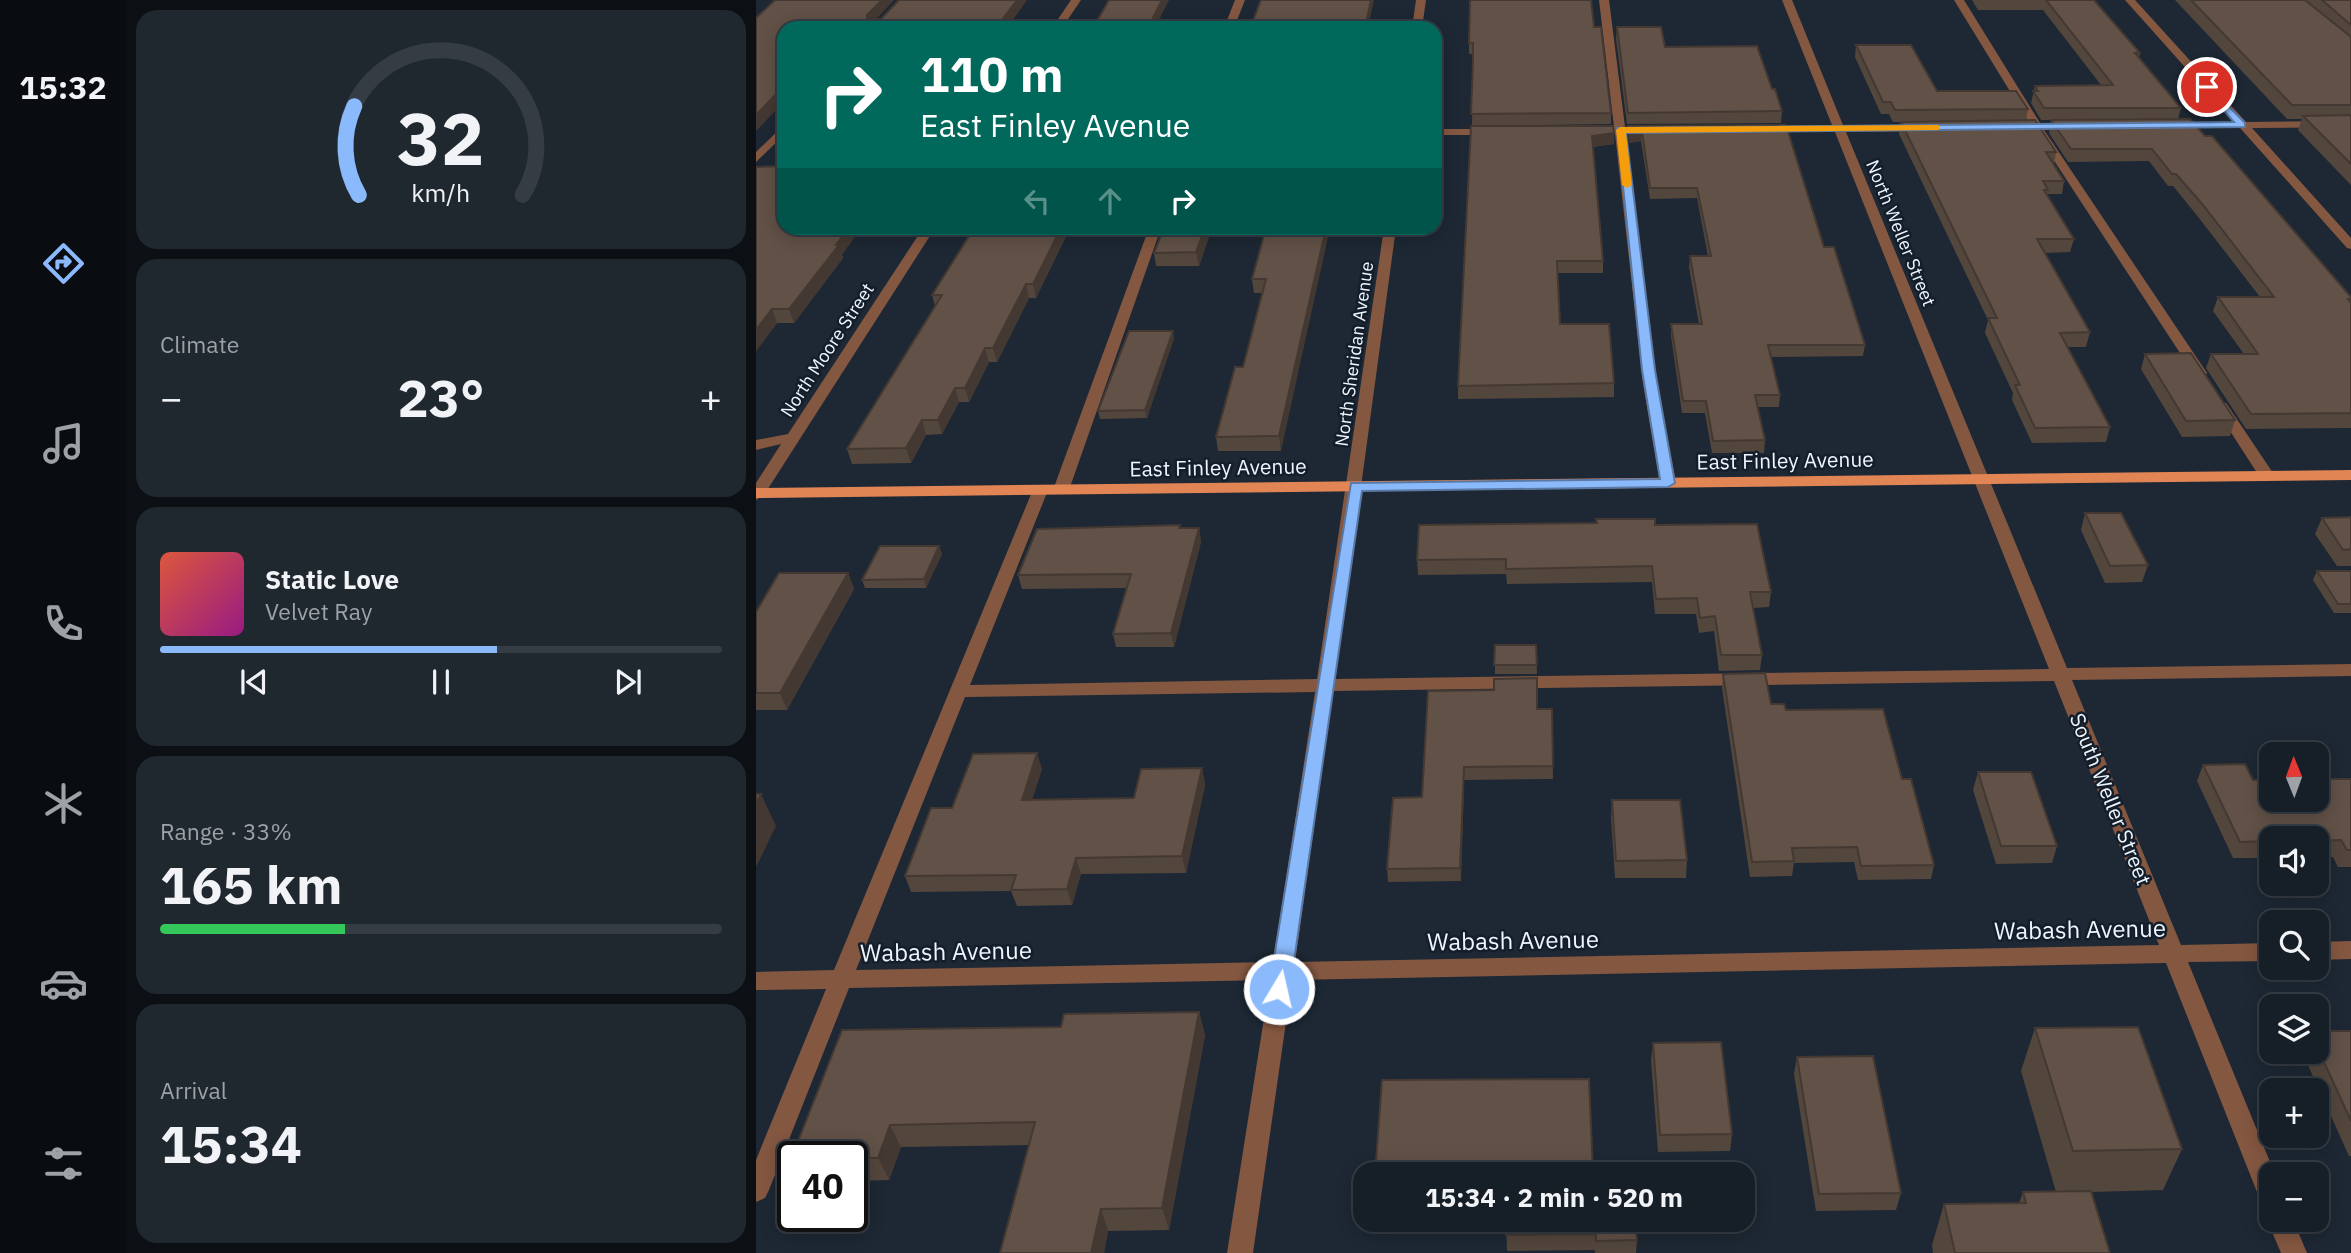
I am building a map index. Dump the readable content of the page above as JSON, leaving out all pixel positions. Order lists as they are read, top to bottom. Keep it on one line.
{"streets":{"main road":["East Finley Avenue"],"street":["North Weller Street","North Moore Street","North Sheridan Avenue","South Weller Street","Wabash Avenue"]},"crossings":[["North Weller Street","East Finley Avenue"],["North Weller Street","South Weller Street"],["North Moore Street","East Finley Avenue"],["North Sheridan Avenue","East Finley Avenue"],["North Sheridan Avenue","Wabash Avenue"],["East Finley Avenue","South Weller Street"],["South Weller Street","Wabash Avenue"]],"north":"top","page":{"tabs":"15:32","turn":["110 m","East Finley Avenue"],"tile":["Climate",["Range · 33%","165 km"],["Arrival","15:34"]],"heat":["−","23°","+"],"song":["Static Love","Velvet Ray"],"map_buttons":["+","−"],"limit":"40","trip":"15:34 · 2 min · 520 m","gauge":["32","km/h"]}}
